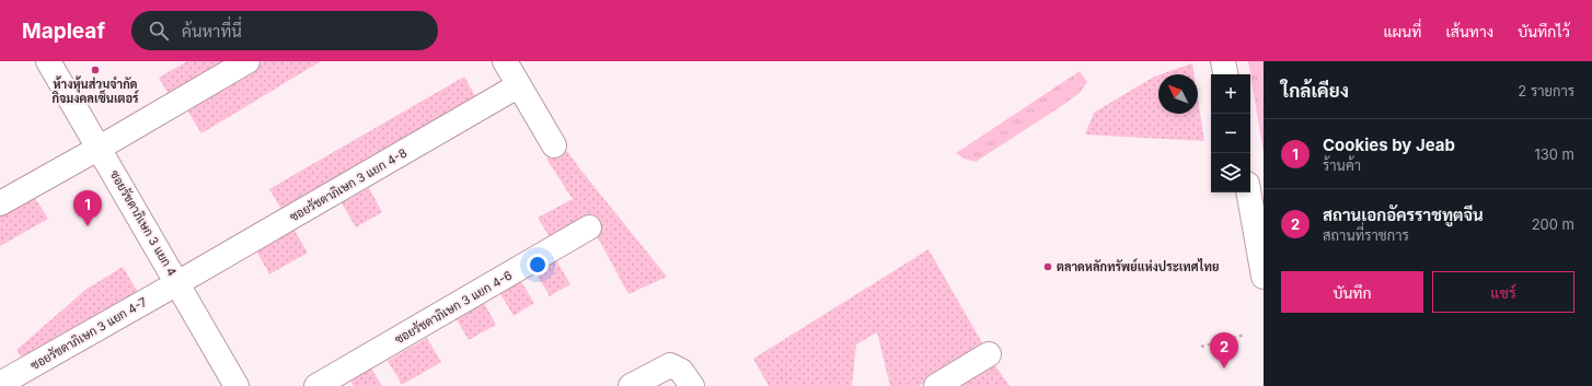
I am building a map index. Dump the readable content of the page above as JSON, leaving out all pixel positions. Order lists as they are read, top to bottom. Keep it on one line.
{"streets":{"street":["ซอยรัชดาภิเษก 3 แยก 4-8","ซอยรัชดาภิเษก 3 แยก 4","ซอยรัชดาภิเษก 3 แยก 4-6","ซอยรัชดาภิเษก 3 แยก 4-7"]},"crossings":[["ซอยรัชดาภิเษก 3 แยก 4-8","ซอยรัชดาภิเษก 3 แยก 4"],["ซอยรัชดาภิเษก 3 แยก 4-8","ซอยรัชดาภิเษก 3 แยก 4-7"],["ซอยรัชดาภิเษก 3 แยก 4","ซอยรัชดาภิเษก 3 แยก 4-7"]],"places":["ห้างหุ้นส่วนจำกัด กิจมงคลเซ็นเตอร์","ตลาดหลักทรัพย์แห่งประเทศไทย"],"north":"top left","page":{"header":"Mapleaf","search":"ค้นหาที่นี่","nav":["แผนที่","เส้นทาง","บันทึกไว้"],"heading":["ใกล้เคียง","2 รายการ"],"map_buttons":["+","−"],"list":[{"mark":"1","name":"Cookies by Jeab","note":"ร้านค้า","value":"130 m"},{"mark":"2","name":"สถานเอกอัครราชทูตจีน","note":"สถานที่ราชการ","value":"200 m"}],"pins":["1","2"],"buttons":["บันทึก","แชร์"]}}
